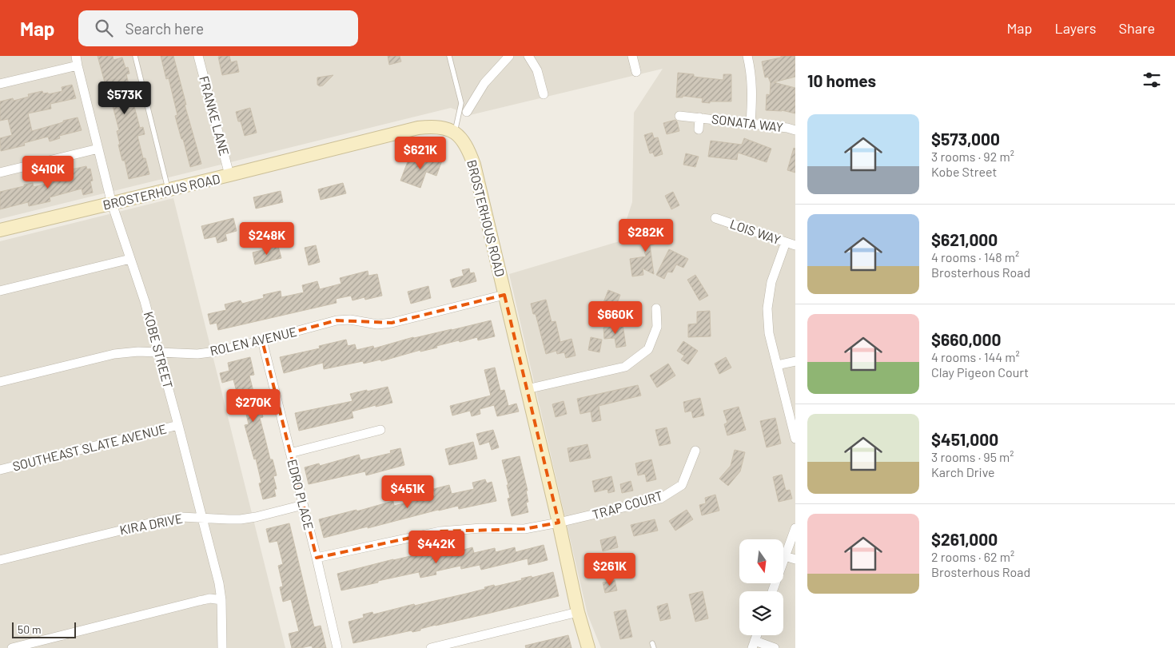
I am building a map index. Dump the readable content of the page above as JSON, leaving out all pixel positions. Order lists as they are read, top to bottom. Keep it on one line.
{"streets":{"street":["FRANKE LANE","SONATA WAY","BROSTERHOUS ROAD","LOIS WAY","ROLEN AVENUE","KOBE STREET","SOUTHEAST SLATE AVENUE","EDRO PLACE","TRAP COURT","KIRA DRIVE"]},"crossings":[["FRANKE LANE","BROSTERHOUS ROAD"],["BROSTERHOUS ROAD","ROLEN AVENUE"],["BROSTERHOUS ROAD","KOBE STREET"],["BROSTERHOUS ROAD","TRAP COURT"],["ROLEN AVENUE","KOBE STREET"],["ROLEN AVENUE","EDRO PLACE"],["KOBE STREET","SOUTHEAST SLATE AVENUE"],["KOBE STREET","KIRA DRIVE"],["EDRO PLACE","TRAP COURT"],["EDRO PLACE","KIRA DRIVE"]],"scale_bar":"50 m","north":"bottom","page":{"header":"Map","search":"Search here","nav":["Map","Layers","Share"],"heading":"10 homes","price":["$573K","$621K","$410K","$282K","$248K","$660K","$270K","$451K","$442K","$261K"],"list":[{"name":"$573,000","note":"3 rooms · 92 m² · Kobe Street"},{"name":"$621,000","note":"4 rooms · 148 m² · Brosterhous Road"},{"name":"$660,000","note":"4 rooms · 144 m² · Clay Pigeon Court"},{"name":"$451,000","note":"3 rooms · 95 m² · Karch Drive"},{"name":"$261,000","note":"2 rooms · 62 m² · Brosterhous Road"}],"scale":"50 m"}}
